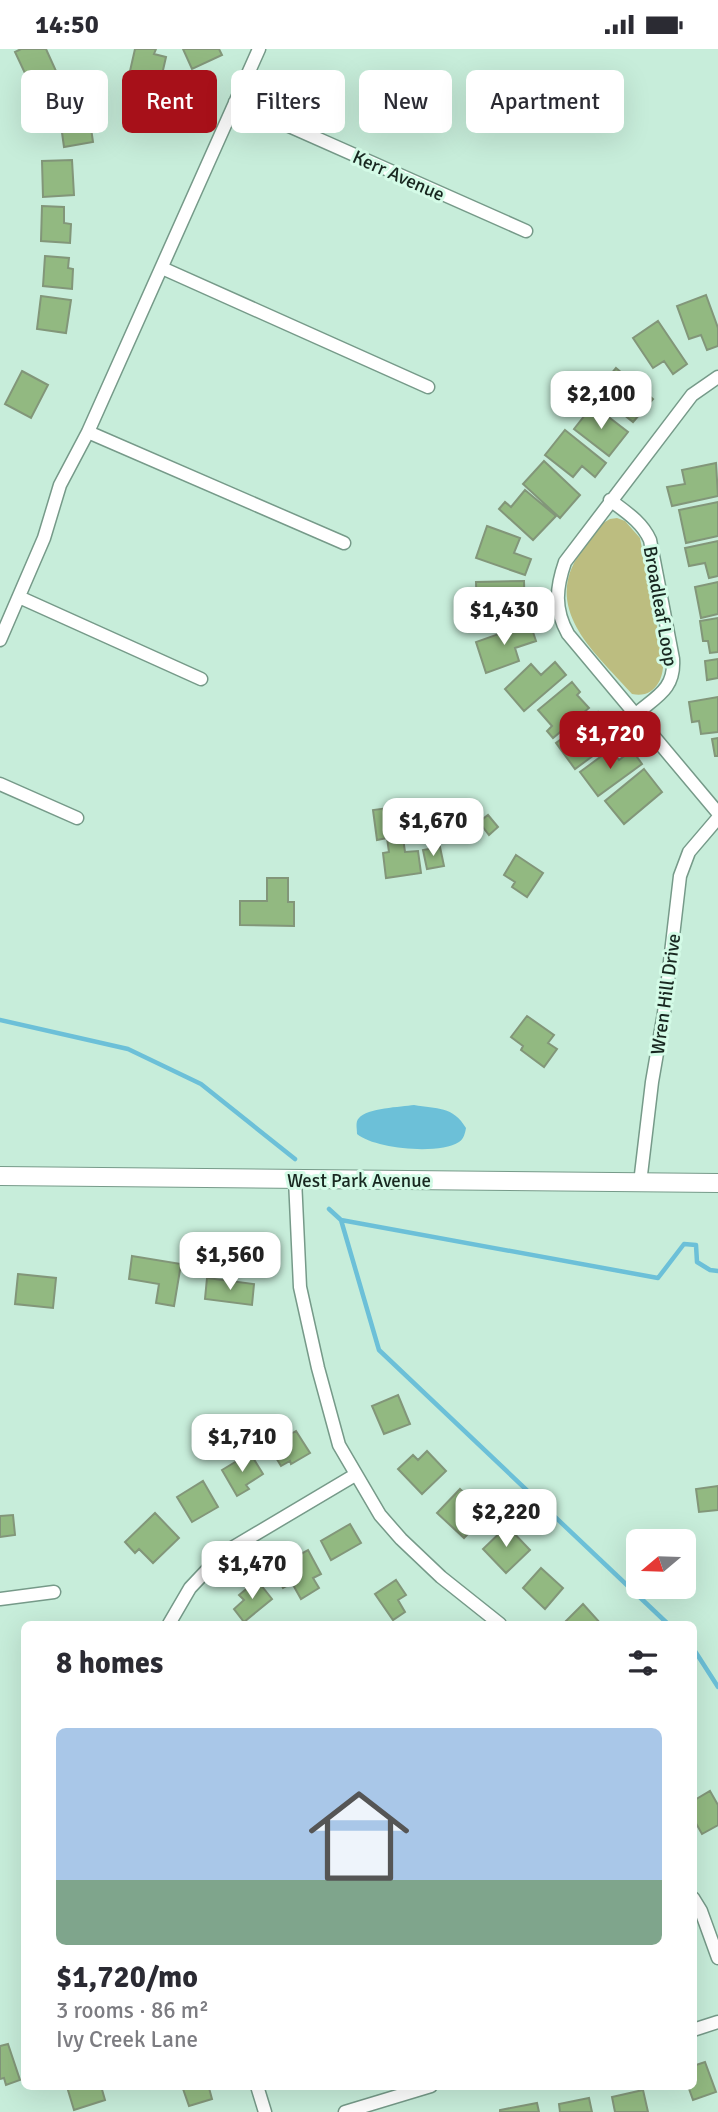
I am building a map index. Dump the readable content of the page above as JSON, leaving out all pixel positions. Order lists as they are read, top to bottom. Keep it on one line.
{"streets":{"main road":["West Park Avenue"],"street":["Kerr Avenue","Broadleaf Loop","Wren Hill Drive"]},"crossings":[["Wren Hill Drive","West Park Avenue"]],"north":"left","page":{"status":"14:50","chip":["Buy","Rent","Filters","New","Apartment"],"price":["$2,100","$1,430","$1,720","$1,670","$1,560","$1,710","$2,220","$1,470"],"heading":"8 homes","list":[{"name":"$1,720/mo","note":"3 rooms · 86 m² · Ivy Creek Lane"}]}}
